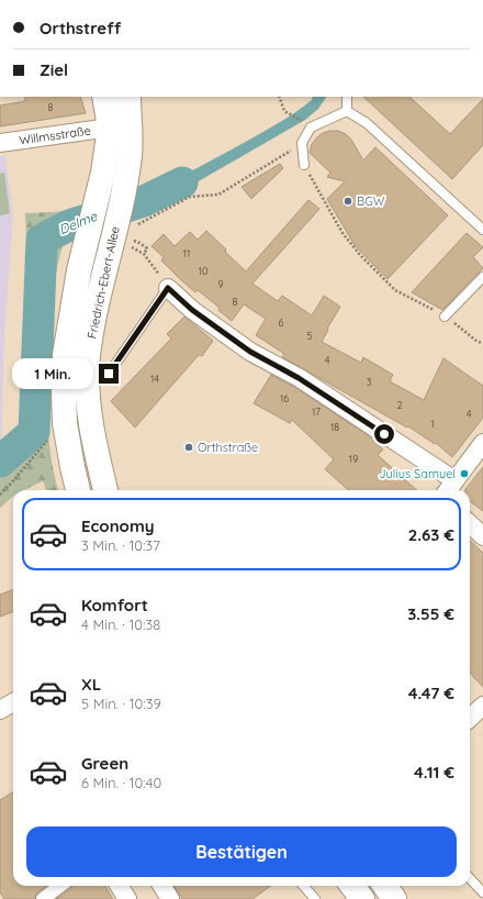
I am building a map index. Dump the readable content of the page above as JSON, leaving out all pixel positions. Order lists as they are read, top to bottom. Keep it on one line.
{"streets":{"main road":["Friedrich-Ebert-Allee"],"street":["Willmsstraße"]},"crossings":[["Willmsstraße","Friedrich-Ebert-Allee"]],"water":["Delme"],"places":["BGW","Orthstraße","Julius Samuel"],"house_numbers":["8","11","10","9","8","6","5","4","14","3","16","2","17","4","1","18","19"],"page":{"banner":["Orthstreff","Ziel"],"bubble":"1 Min.","list":[{"name":"Economy","note":"3 Min. · 10:37","value":"2.63 €"},{"name":"Komfort","note":"4 Min. · 10:38","value":"3.55 €"},{"name":"XL","note":"5 Min. · 10:39","value":"4.47 €"},{"name":"Green","note":"6 Min. · 10:40","value":"4.11 €"}],"buttons":"Bestätigen"}}
